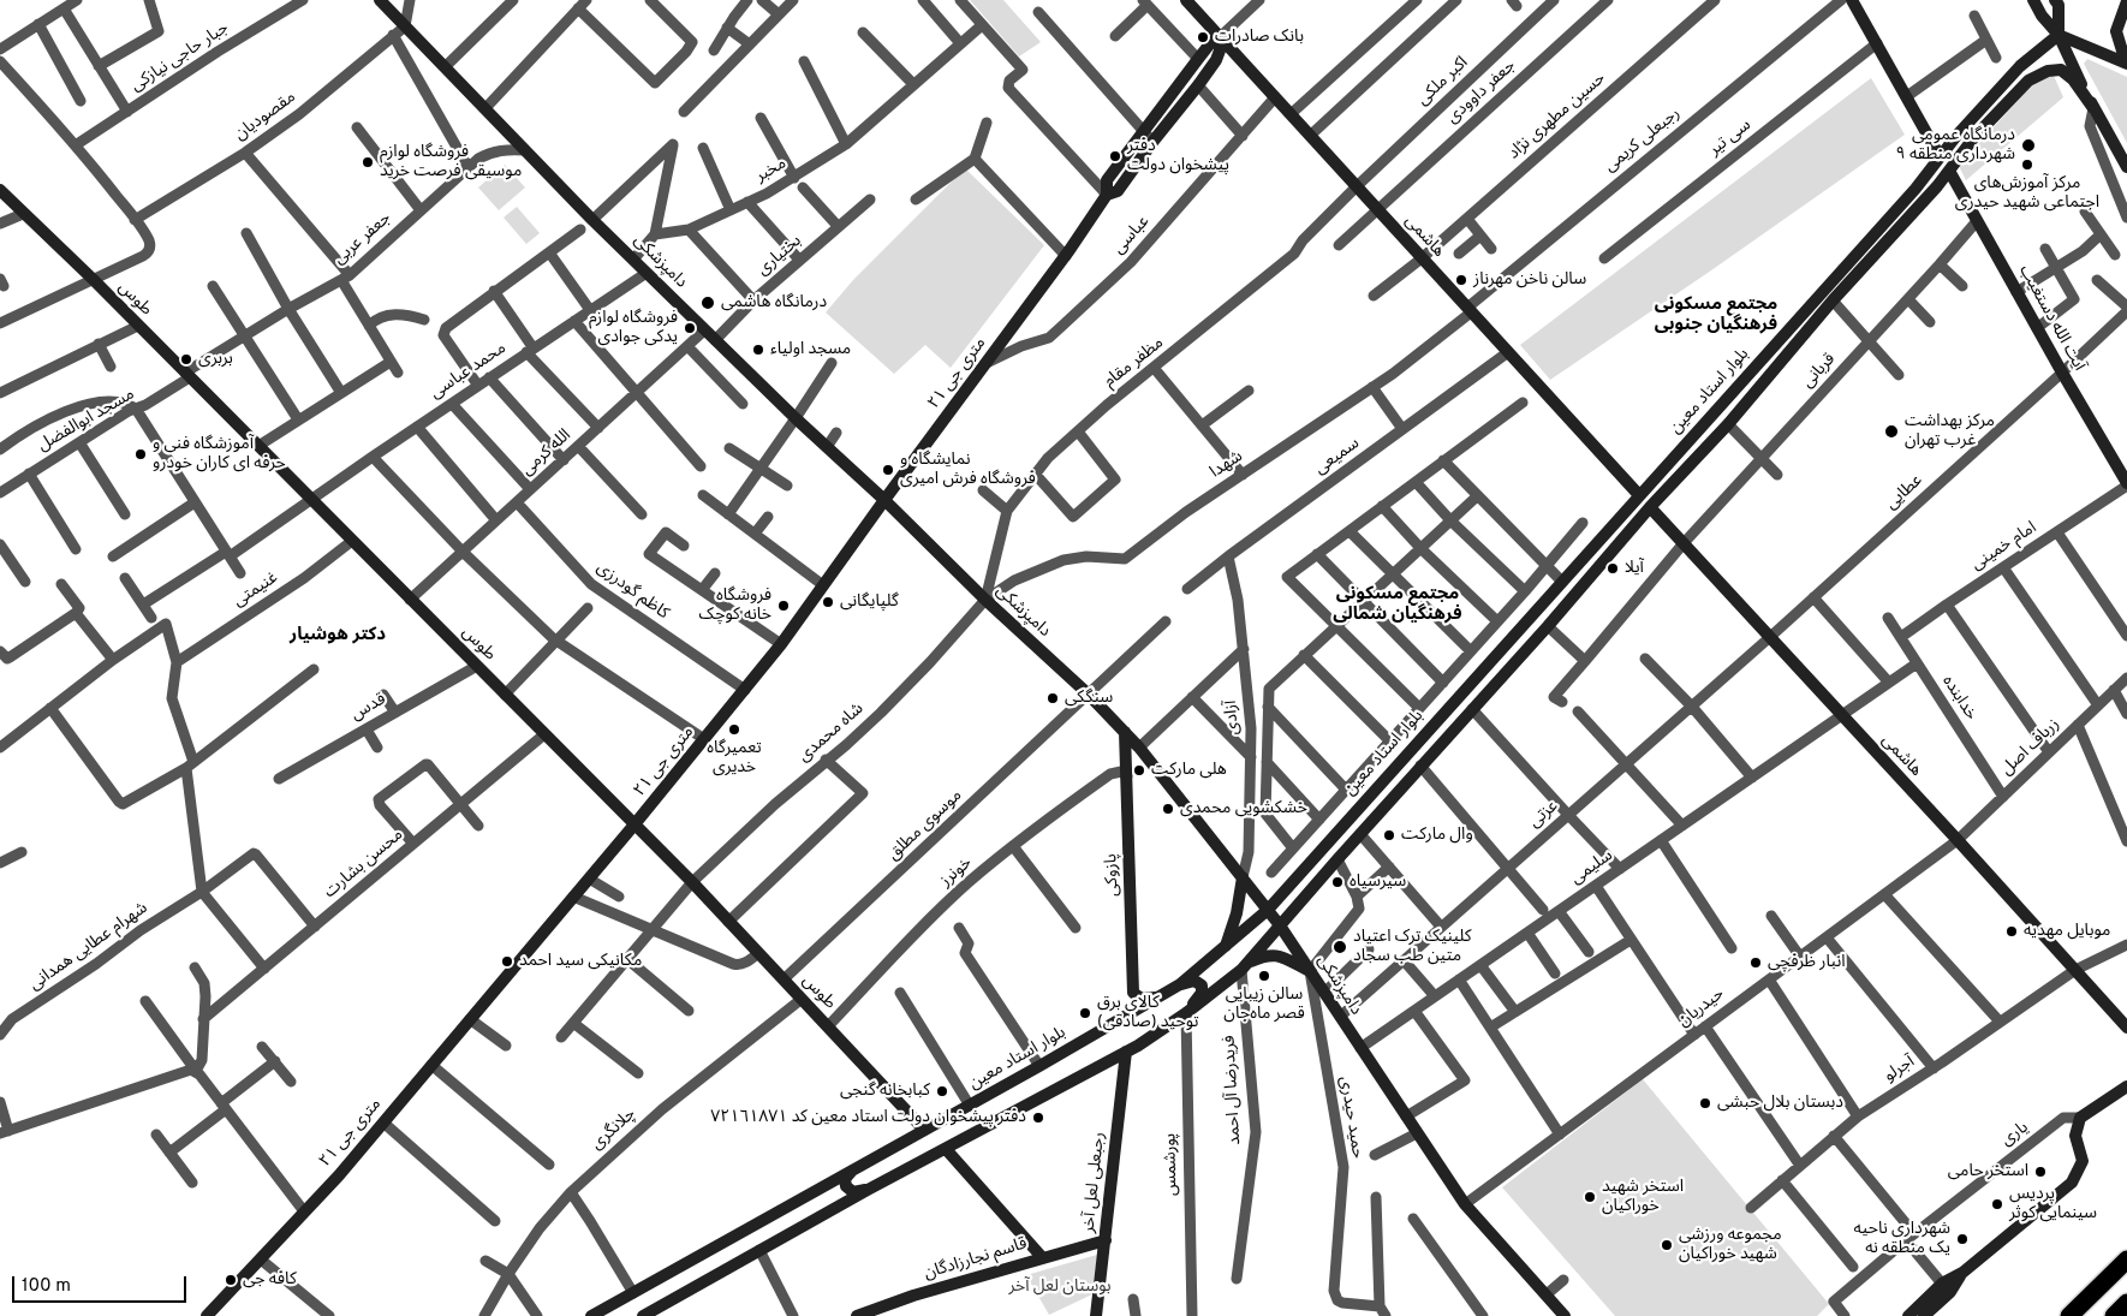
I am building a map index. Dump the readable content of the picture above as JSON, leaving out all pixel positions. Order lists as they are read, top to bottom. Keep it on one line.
{"streets":{"main road":["هاشمی","دامپزشکی","طوس","آیت الله دستغیب","۲۱ متری جی","بلوار استاد معین","پازوکی","رجبعلی لعل آخر","قاسم نجارزادگان"],"street":["جبار حاجی نیازکی","اکبر ملکی","جعفر داوودی","مقصودیان","حسین مطهری نژاد","سی تیر","رجبعلی کریمی","مخبر","عباسی","جعفر عربی","بختیاری","مظفر مقام","محمد عباسی","قربانی","مسجد ابوالفضل","الله کرمی","سمیعی","شهدا","عطایی","امام خمینی","غنیمتی","کاظم گودرزی","خدابنده","قدس","آزادی","شاه محمدی","زرباف اصل","عزتی","موسوی مطلق","محسن بشارت","سلیمی","خونرز","شهرام عطایی همدانی","حیدریان","آجرلو","فریدرضا آل احمد","حمید حیدری","چلانگری","یاری","پورشمس"]},"crossings":[["اکبر ملکی","هاشمی"],["اکبر ملکی","مظفر مقام"],["جعفر داوودی","هاشمی"],["مقصودیان","دامپزشکی"],["حسین مطهری نژاد","هاشمی"],["رجبعلی کریمی","هاشمی"],["رجبعلی کریمی","شهدا"],["عباسی","هاشمی"],["عباسی","۲۱ متری جی"],["هاشمی","مظفر مقام"],["هاشمی","قربانی"],["هاشمی","۲۱ متری جی"],["هاشمی","بلوار استاد معین"],["هاشمی","سمیعی"],["هاشمی","شهدا"],["هاشمی","عطایی"],["هاشمی","زرباف اصل"],["هاشمی","عزتی"],["هاشمی","سلیمی"],["هاشمی","حیدریان"],["هاشمی","آجرلو"],["جعفر عربی","دامپزشکی"],["جعفر عربی","طوس"],["جعفر عربی","مسجد ابوالفضل"],["بختیاری","دامپزشکی"],["دامپزشکی","مظفر مقام"],["دامپزشکی","محمد عباسی"],["دامپزشکی","۲۱ متری جی"],["دامپزشکی","بلوار استاد معین"],["دامپزشکی","الله کرمی"],["دامپزشکی","شهدا"],["دامپزشکی","آزادی"],["دامپزشکی","شاه محمدی"],["دامپزشکی","عزتی"],["دامپزشکی","موسوی مطلق"],["دامپزشکی","سلیمی"],["دامپزشکی","پازوکی"],["دامپزشکی","حیدریان"],["دامپزشکی","حمید حیدری"],["طوس","محمد عباسی"],["طوس","۲۱ متری جی"],["طوس","بلوار استاد معین"],["طوس","مسجد ابوالفضل"],["طوس","الله کرمی"],["طوس","غنیمتی"],["طوس","قدس"],["طوس","شاه محمدی"],["طوس","موسوی مطلق"],["طوس","محسن بشارت"],["طوس","خونرز"],["طوس","چلانگری"],["آیت الله دستغیب","قربانی"],["آیت الله دستغیب","بلوار استاد معین"],["آیت الله دستغیب","عطایی"],["آیت الله دستغیب","امام خمینی"],["مظفر مقام","شهدا"],["مظفر مقام","شاه محمدی"],["۲۱ متری جی","کاظم گودرزی"],["بلوار استاد معین","پازوکی"],["بلوار استاد معین","فریدرضا آل احمد"],["بلوار استاد معین","پورشمس"],["بلوار استاد معین","رجبعلی لعل آخر"],["الله کرمی","کاظم گودرزی"],["سمیعی","آزادی"],["شهدا","شاه محمدی"],["عطایی","عزتی"],["امام خمینی","خدابنده"],["خدابنده","زرباف اصل"],["خدابنده","سلیمی"],["زرباف اصل","حیدریان"],["محسن بشارت","شهرام عطایی همدانی"],["خونرز","پازوکی"],["رجبعلی لعل آخر","قاسم نجارزادگان"]],"districts":["مجتمع مسکونی فرهنگیان جنوبی","مجتمع مسکونی فرهنگیان شمالی","دکتر هوشیار"],"parks":["بوستان لعل آخر"],"places":["بانک صادرات","درمانگاه عمومی شهرداری منطقه ۹","دفتر پیشخوان دولت","فروشگاه لوازم موسیقی فرصت خرید","مرکز آموزش‌های اجتماعی شهید حیدری","سالن ناخن مهرناز","درمانگاه هاشمی","فروشگاه لوازم یدکی جوادی","مسجد اولیاء","بربری","مرکز بهداشت غرب تهران","آموزشگاه فنی و حرفه ای کاران خودرو","نمایشگاه و فروشگاه فرش امیری","آیلا","گلپایگانی","فروشگاه خانه کوچک","سنگکی","تعمیرگاه خدیری","هلی مارکت","خشکشویی محمدی","وال مارکت","سیرسیاه","موبایل مهدیه","کلینیک ترک اعتیاد متین طب سجاد","مکانیکی سید احمد","انبار ظرفچی","سالن زیبایی قصر ماه‌جان","کالای برق توحید (صادقی)","کبابخانه گنجی","دبستان بلال حبشی","دفتر پيشخوان دولت استاد معين كد ٧٢١٦١٨٧١","استخر حامی","استخر شهید خوراکیان","پردیس سینمایی کوثر","شهرداری ناحیه یک منطقه نه","مجموعه ورزشی شهید خوراکیان","کافه جی"],"scale_bar":"100 m"}
